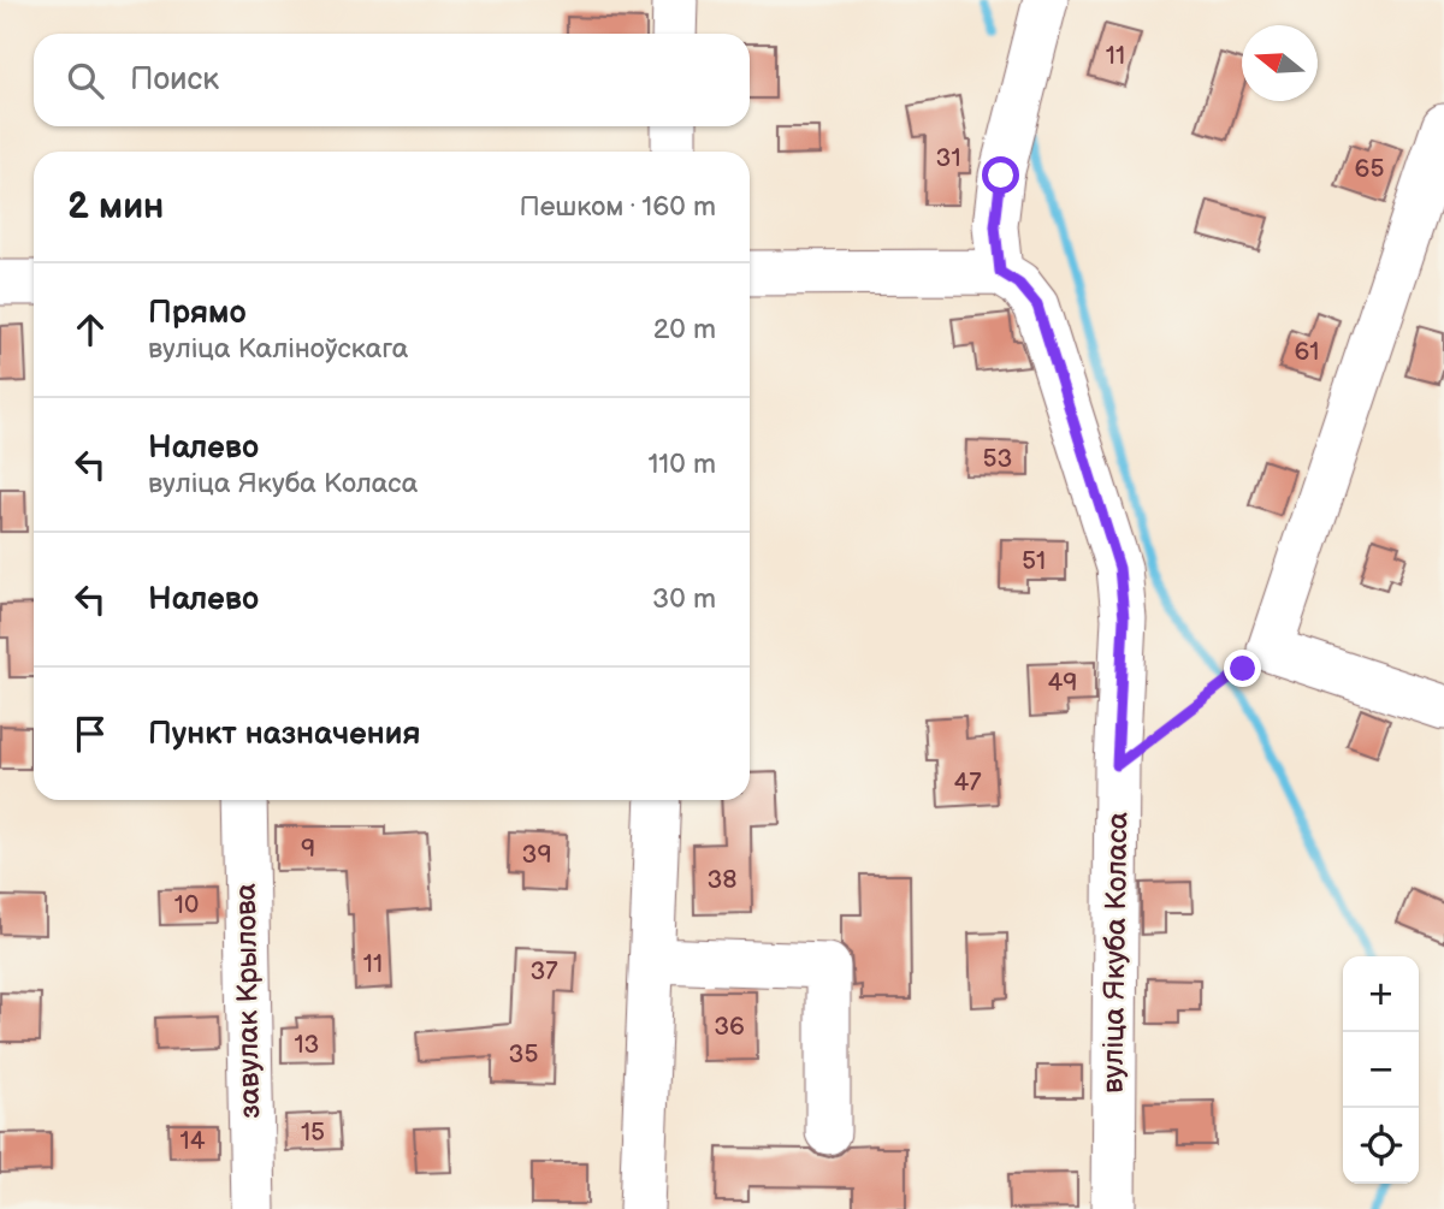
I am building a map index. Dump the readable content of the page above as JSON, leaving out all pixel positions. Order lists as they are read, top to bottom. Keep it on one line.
{"streets":{"street":["вуліца Якуба Коласа","завулак Крылова"]},"house_numbers":["11","31","65","61","53","51","49","47","9","39","38","10","11","37","36","13","35","15","14"],"north":"left","page":{"search":"Поиск","heading":["2 мин","Пешком · 160 m"],"list":[["Прямо","вуліца Каліноўскага","20 m"],["Налево","вуліца Якуба Коласа","110 m"],["Налево","30 m"],"Пункт назначения"],"map_buttons":["+","−"]}}
